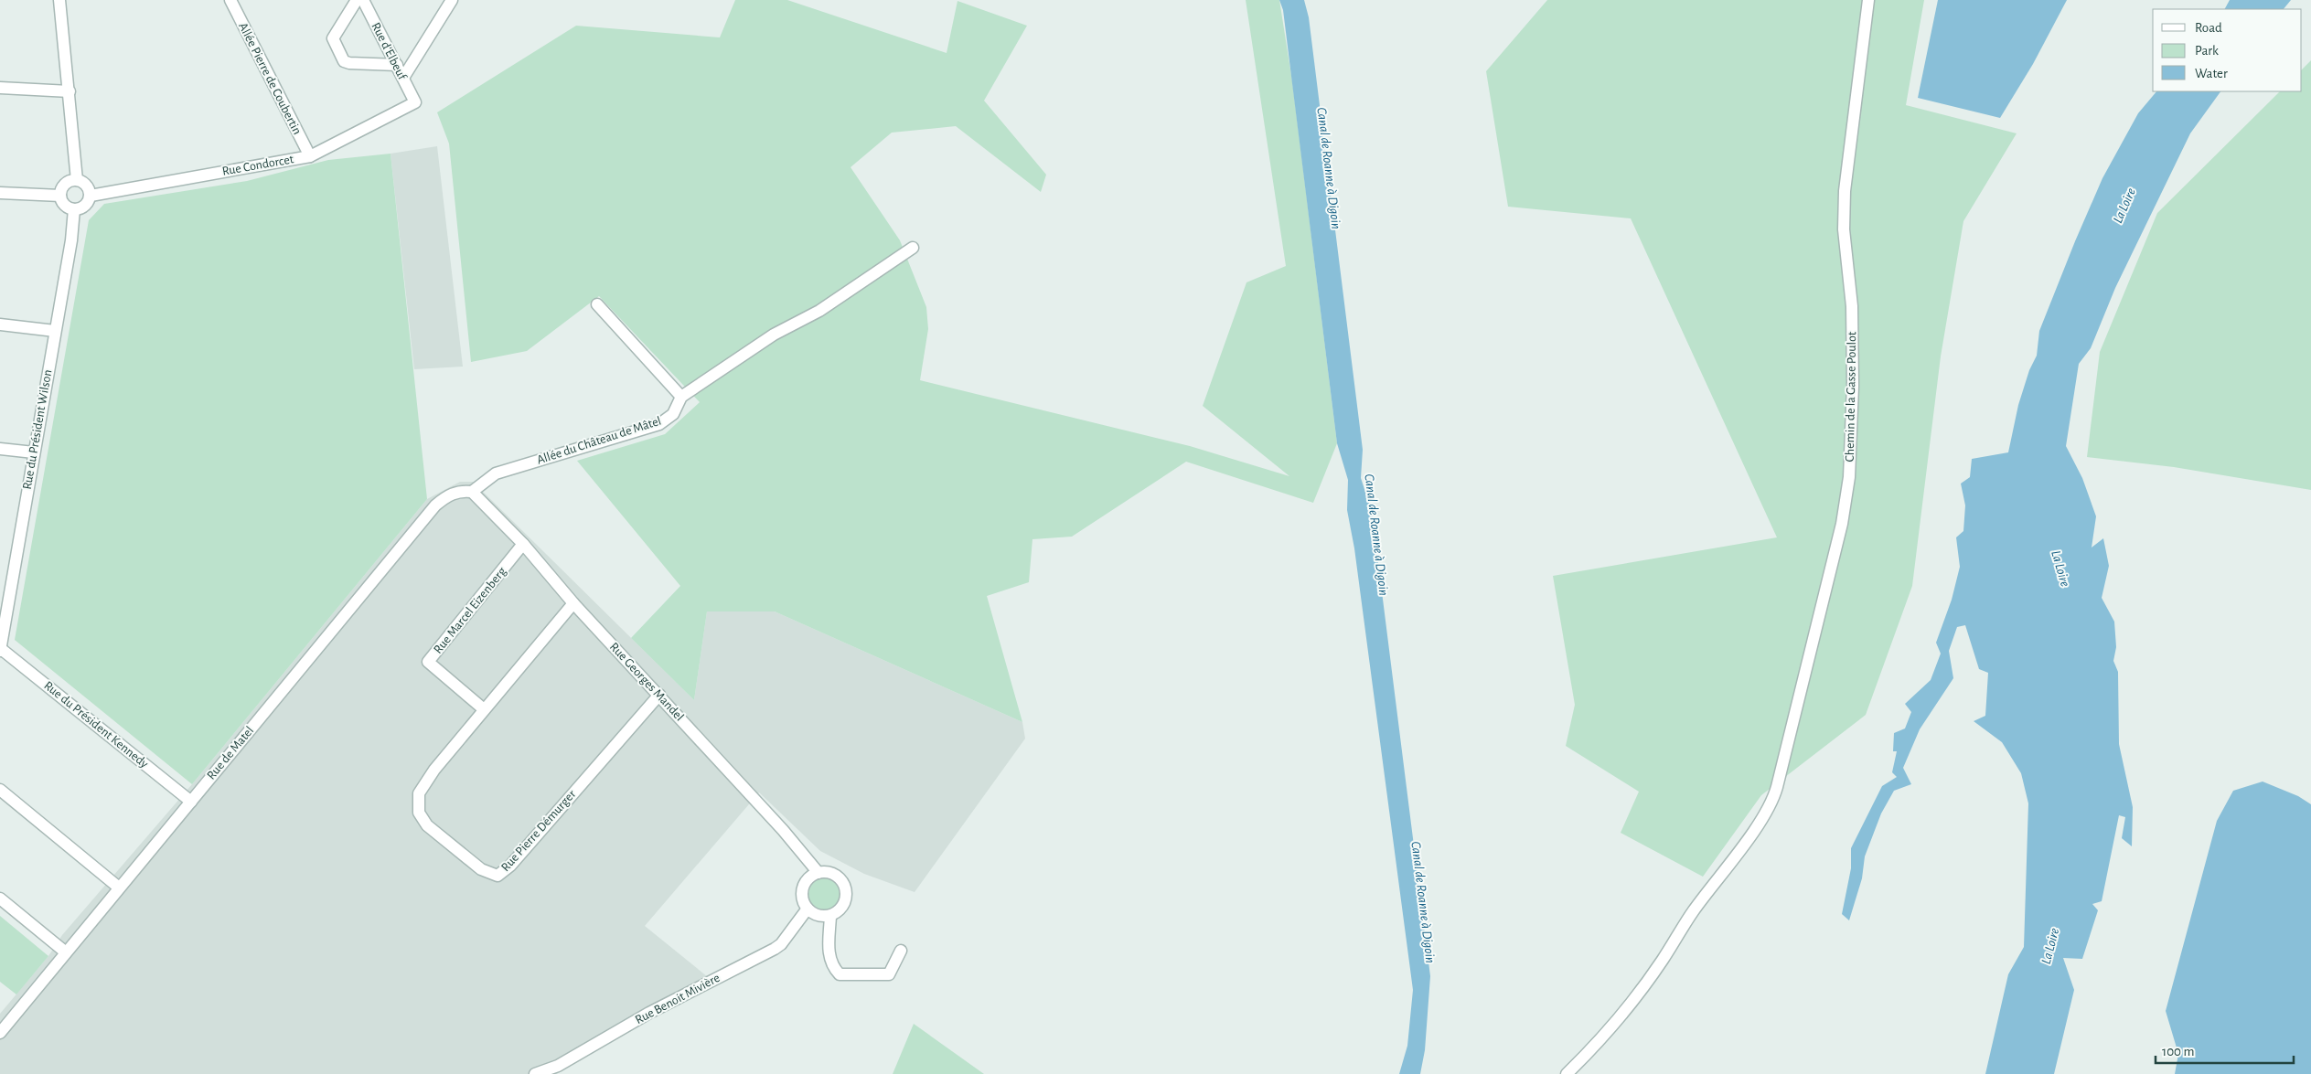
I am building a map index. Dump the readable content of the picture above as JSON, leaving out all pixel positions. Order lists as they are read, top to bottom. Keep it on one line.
{"streets":{"street":["Rue d'Elbeuf","Allée Pierre de Coubertin","Rue Condorcet","Chemin de la Gasse Poulot","Rue du Président Wilson","Allée du Château de Mâtel","Rue Marcel Eizenberg","Rue Georges Mandel","Rue du Président Kennedy","Rue de Matel","Rue Pierre Démurger","Rue Benoit Mivière"]},"crossings":[["Rue d'Elbeuf","Rue Condorcet"],["Allée Pierre de Coubertin","Rue Condorcet"],["Rue Condorcet","Rue du Président Wilson"],["Rue du Président Wilson","Rue du Président Kennedy"],["Allée du Château de Mâtel","Rue Georges Mandel"],["Allée du Château de Mâtel","Rue de Matel"],["Rue Marcel Eizenberg","Rue Georges Mandel"],["Rue Marcel Eizenberg","Rue Pierre Démurger"],["Rue Georges Mandel","Rue de Matel"],["Rue Georges Mandel","Rue Pierre Démurger"],["Rue Georges Mandel","Rue Benoit Mivière"],["Rue du Président Kennedy","Rue de Matel"]],"water":["Canal de Roanne à Digoin","La Loire"],"legend":["Road","Park","Water"],"scale_bar":"100 m"}
